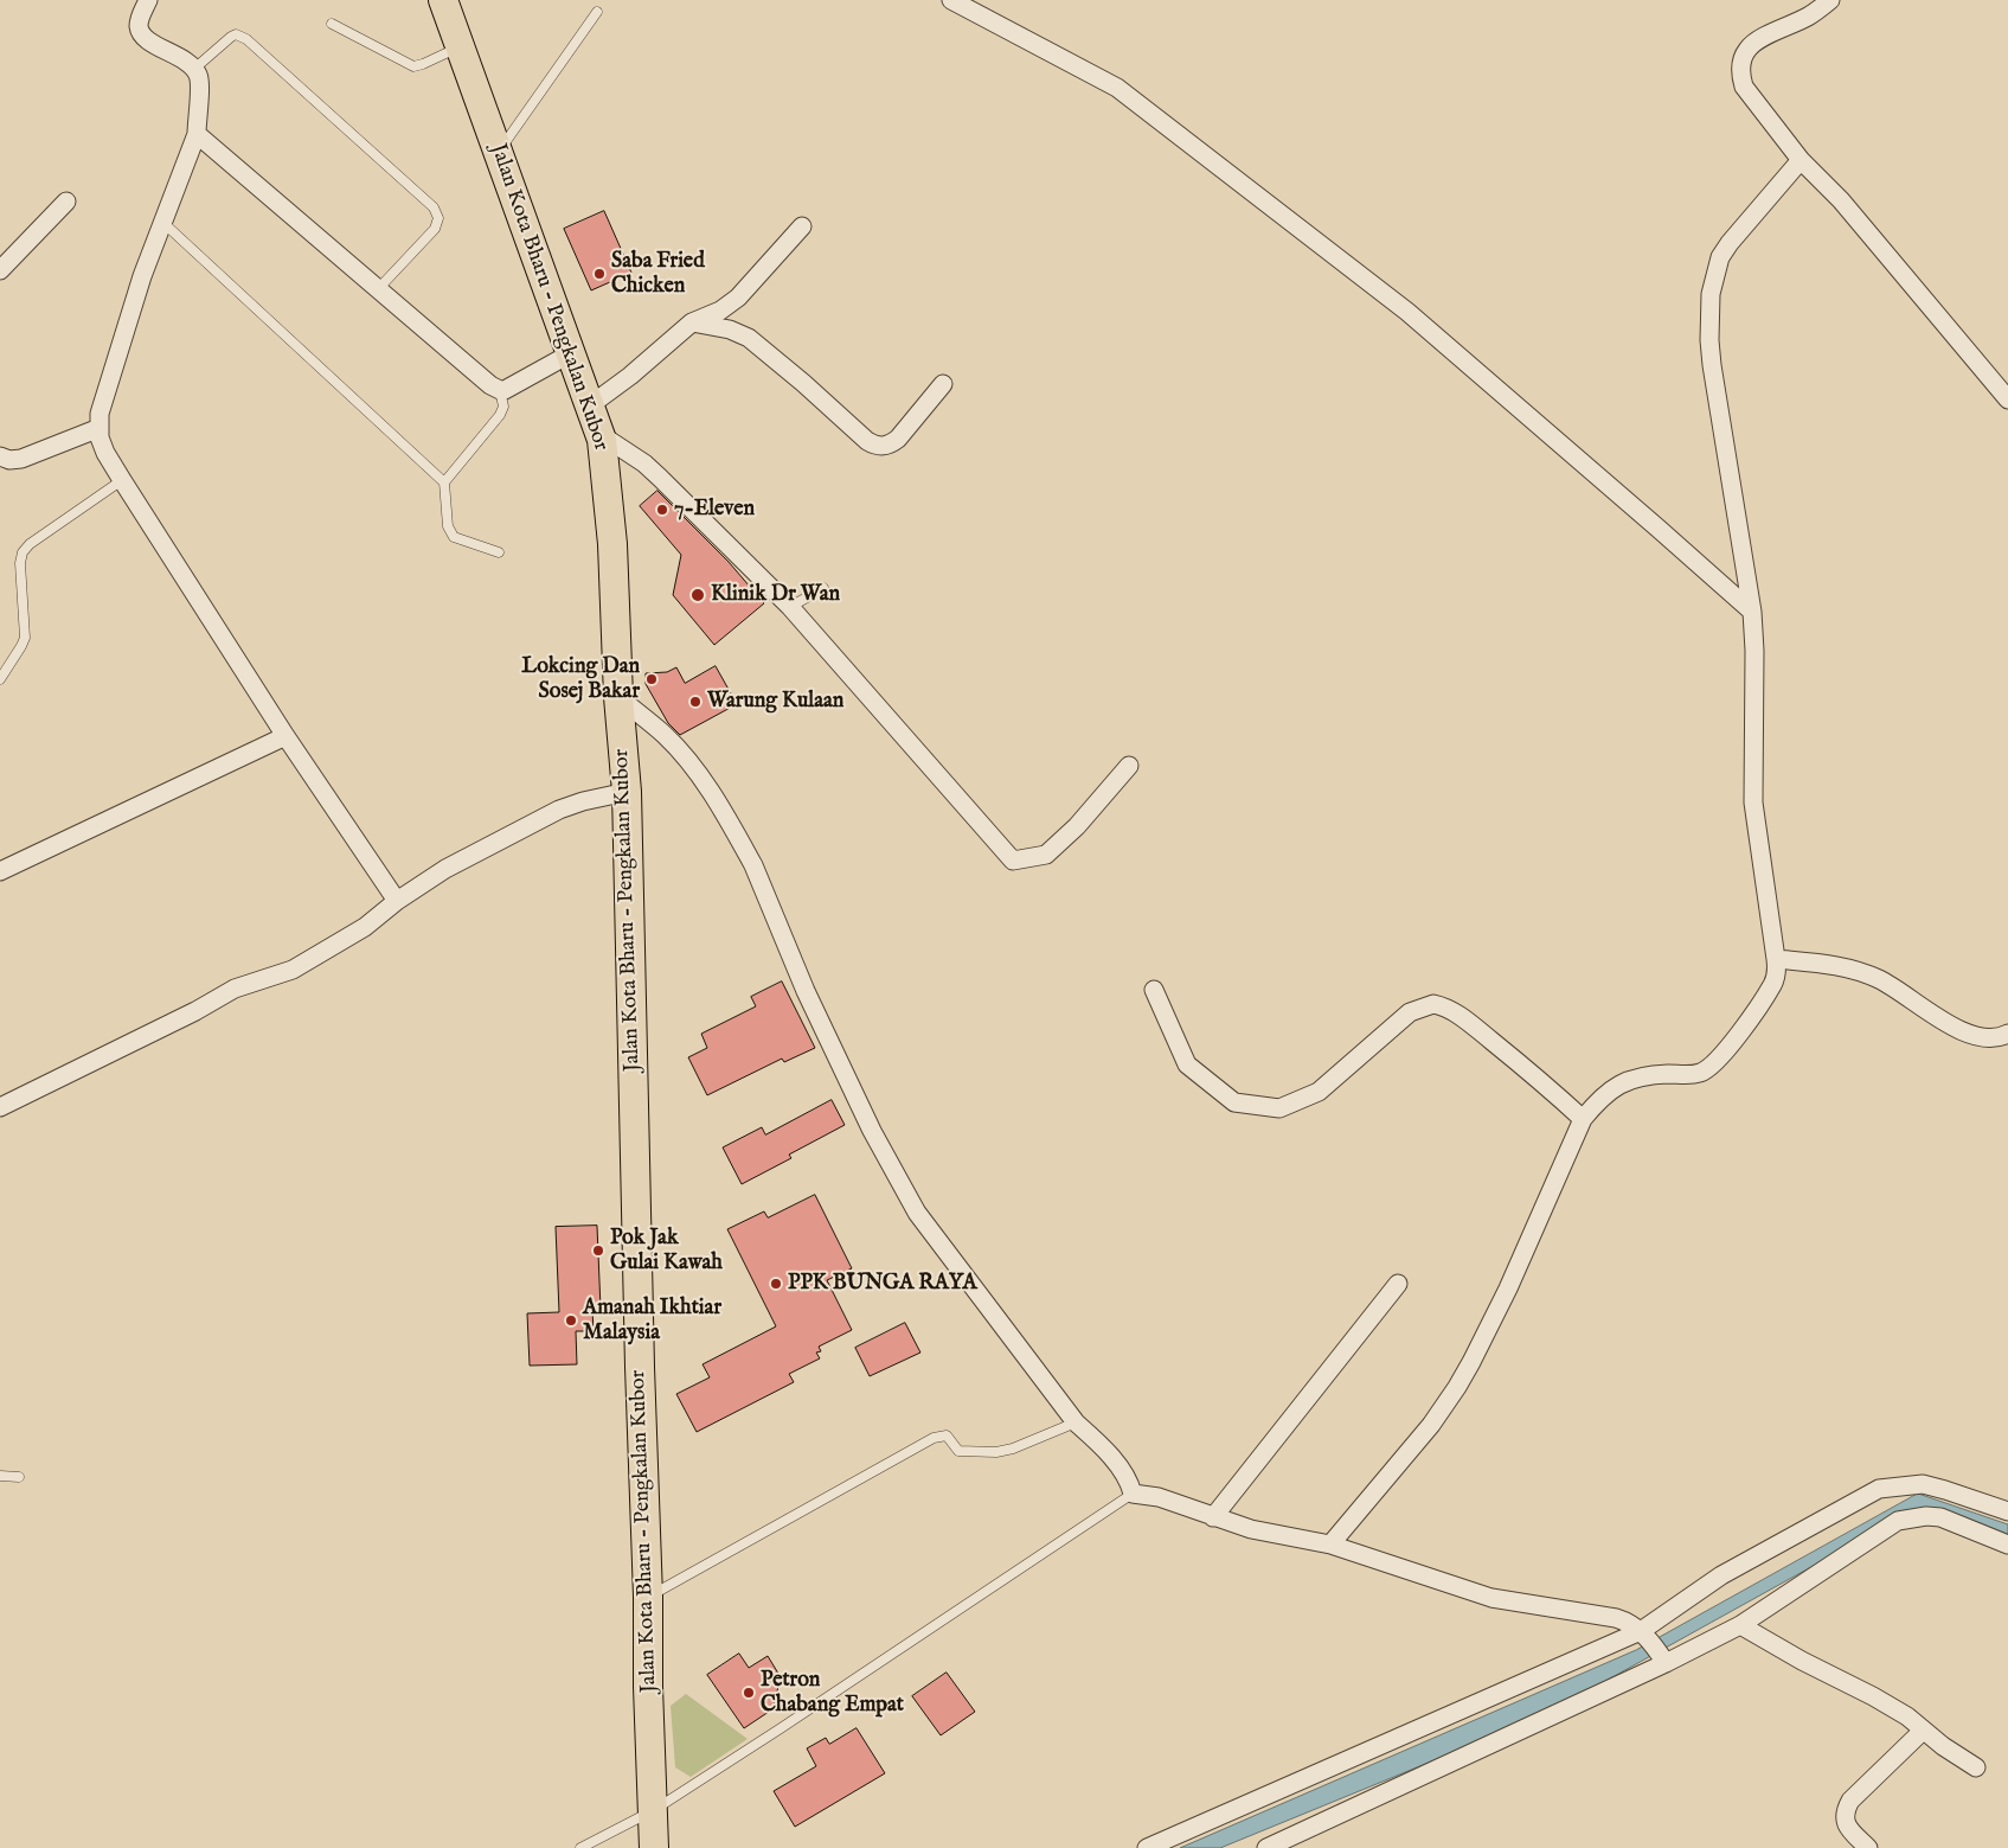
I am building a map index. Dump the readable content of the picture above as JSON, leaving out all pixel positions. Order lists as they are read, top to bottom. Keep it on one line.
{"streets":{"main road":["Jalan Kota Bharu - Pengkalan Kubor"]},"places":["Saba Fried Chicken","7-Eleven","Klinik Dr Wan","Lokcing Dan Sosej Bakar","Warung Kulaan","Pok Jak Gulai Kawah","PPK BUNGA RAYA","Amanah Ikhtiar Malaysia","Petron Chabang Empat"]}
